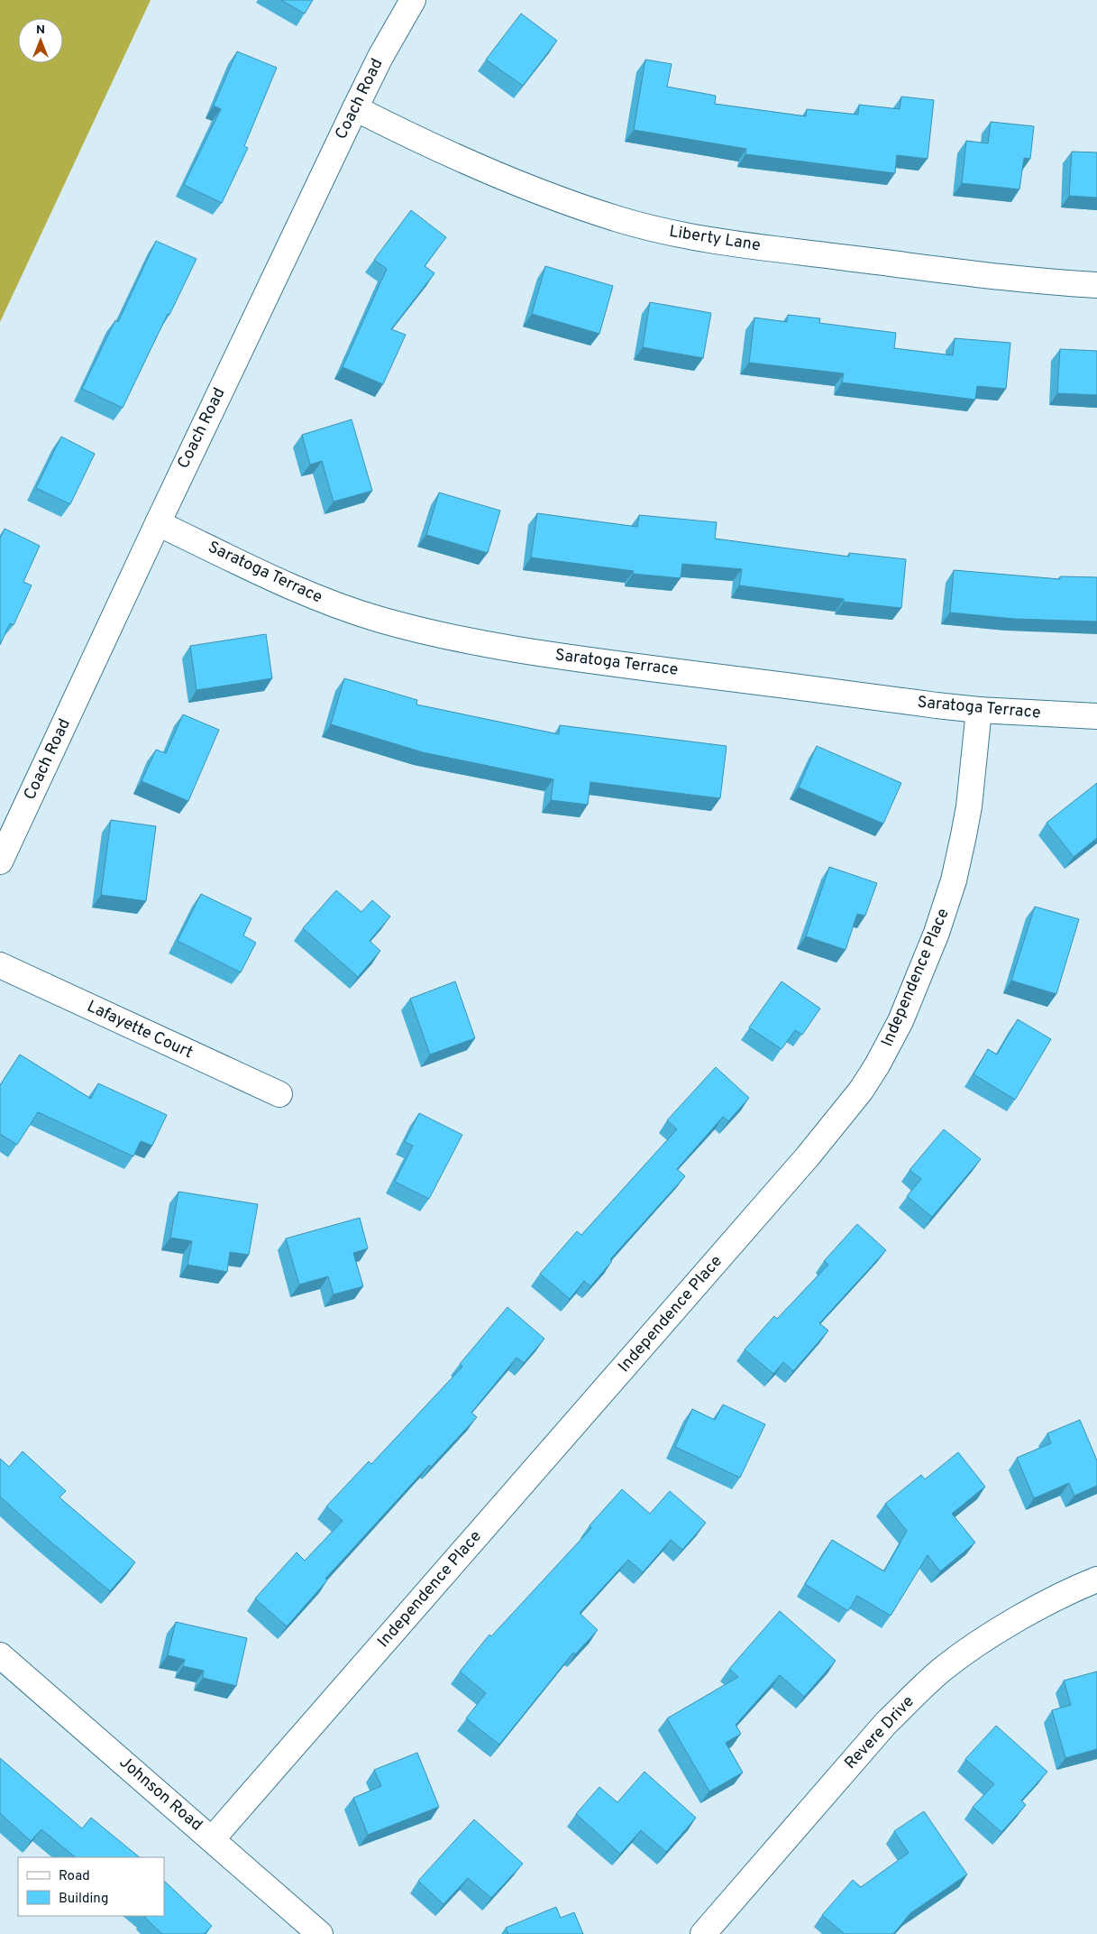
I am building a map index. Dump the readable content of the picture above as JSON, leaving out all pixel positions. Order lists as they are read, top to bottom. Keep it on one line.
{"streets":{"street":["Coach Road","Liberty Lane","Saratoga Terrace","Independence Place","Lafayette Court","Revere Drive","Johnson Road"]},"crossings":[["Coach Road","Liberty Lane"],["Coach Road","Saratoga Terrace"],["Saratoga Terrace","Independence Place"],["Independence Place","Johnson Road"]],"legend":["Road","Building"],"north":"top"}
